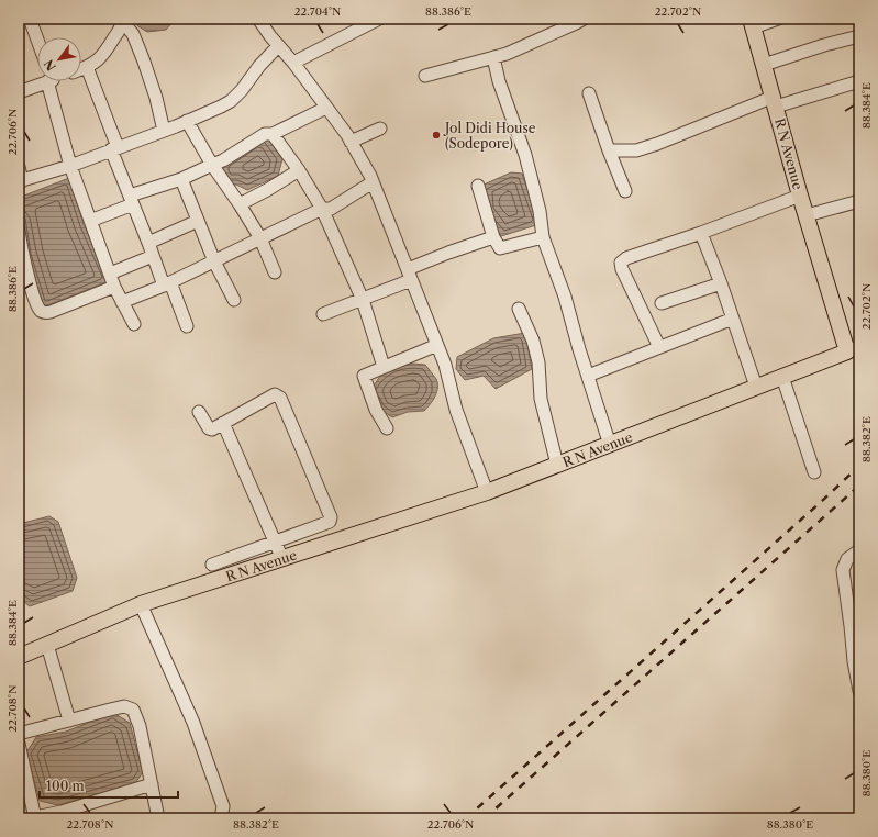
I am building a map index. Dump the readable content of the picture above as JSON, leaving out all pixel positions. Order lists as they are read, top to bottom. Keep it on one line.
{"streets":{"main road":["R N Avenue"]},"places":["Jol Didi House (Sodepore)"],"scale_bar":"100 m","north":"bottom left","coordinates":["22.704°N","88.386°E","22.702°N","88.384°E","22.706°N","88.382°E","22.708°N","88.380°E"]}
